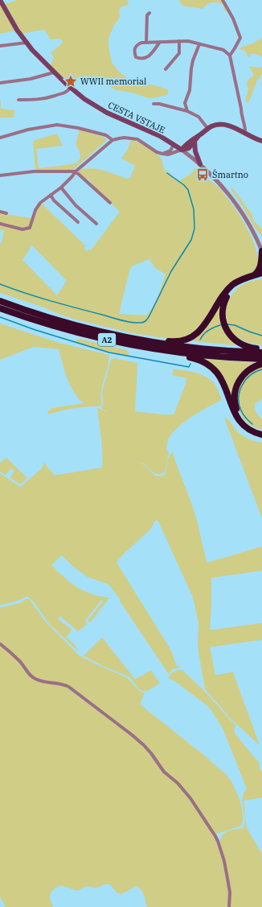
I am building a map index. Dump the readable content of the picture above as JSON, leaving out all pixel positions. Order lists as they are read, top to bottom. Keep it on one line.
{"streets":{"highway":["A2"],"main road":["CESTA VSTAJE"]},"places":{"place":["WWII memorial"],"bus stop":["Šmartno"]}}
